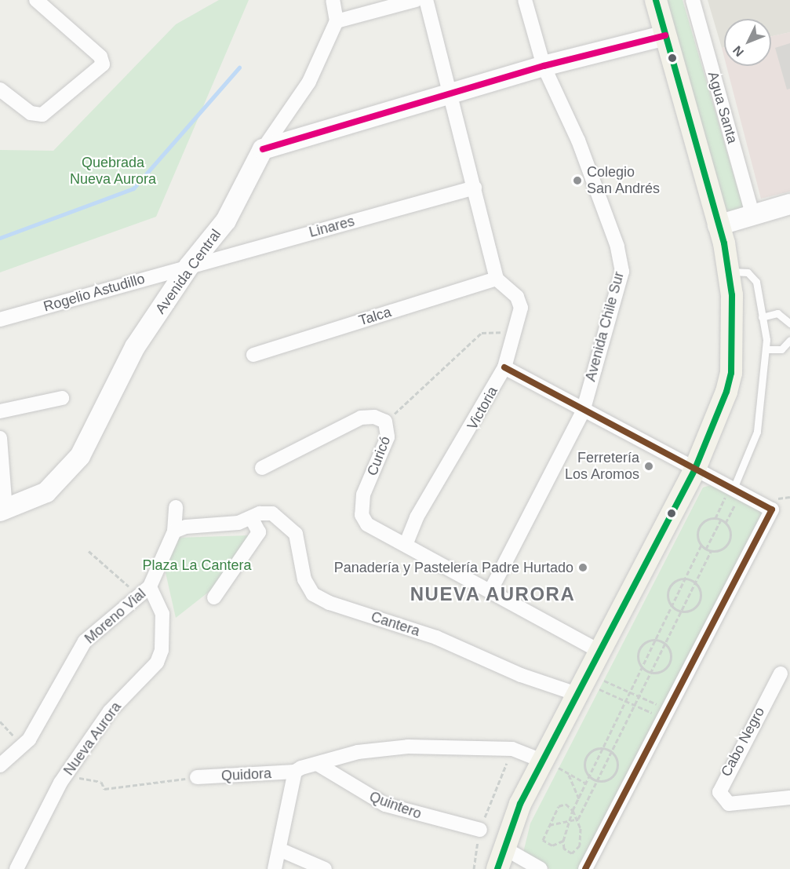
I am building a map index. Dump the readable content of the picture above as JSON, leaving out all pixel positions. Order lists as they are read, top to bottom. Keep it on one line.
{"streets":{"street":["Agua Santa","Linares","Avenida Central","Rogelio Astudillo","Talca","Avenida Chile Sur","Victoria","Curicó","Moreno Vial","Cantera","Nueva Aurora","Cabo Negro","Quidora","Quintero"]},"crossings":[["Linares","Avenida Central"],["Linares","Rogelio Astudillo"],["Avenida Central","Rogelio Astudillo"],["Talca","Victoria"],["Victoria","Curicó"],["Moreno Vial","Nueva Aurora"],["Quidora","Quintero"]],"districts":["NUEVA AURORA"],"parks":["Quebrada Nueva Aurora","Plaza La Cantera"],"places":["Colegio San Andrés","Ferretería Los Aromos","Panadería y Pastelería Padre Hurtado"],"north":"bottom left"}
